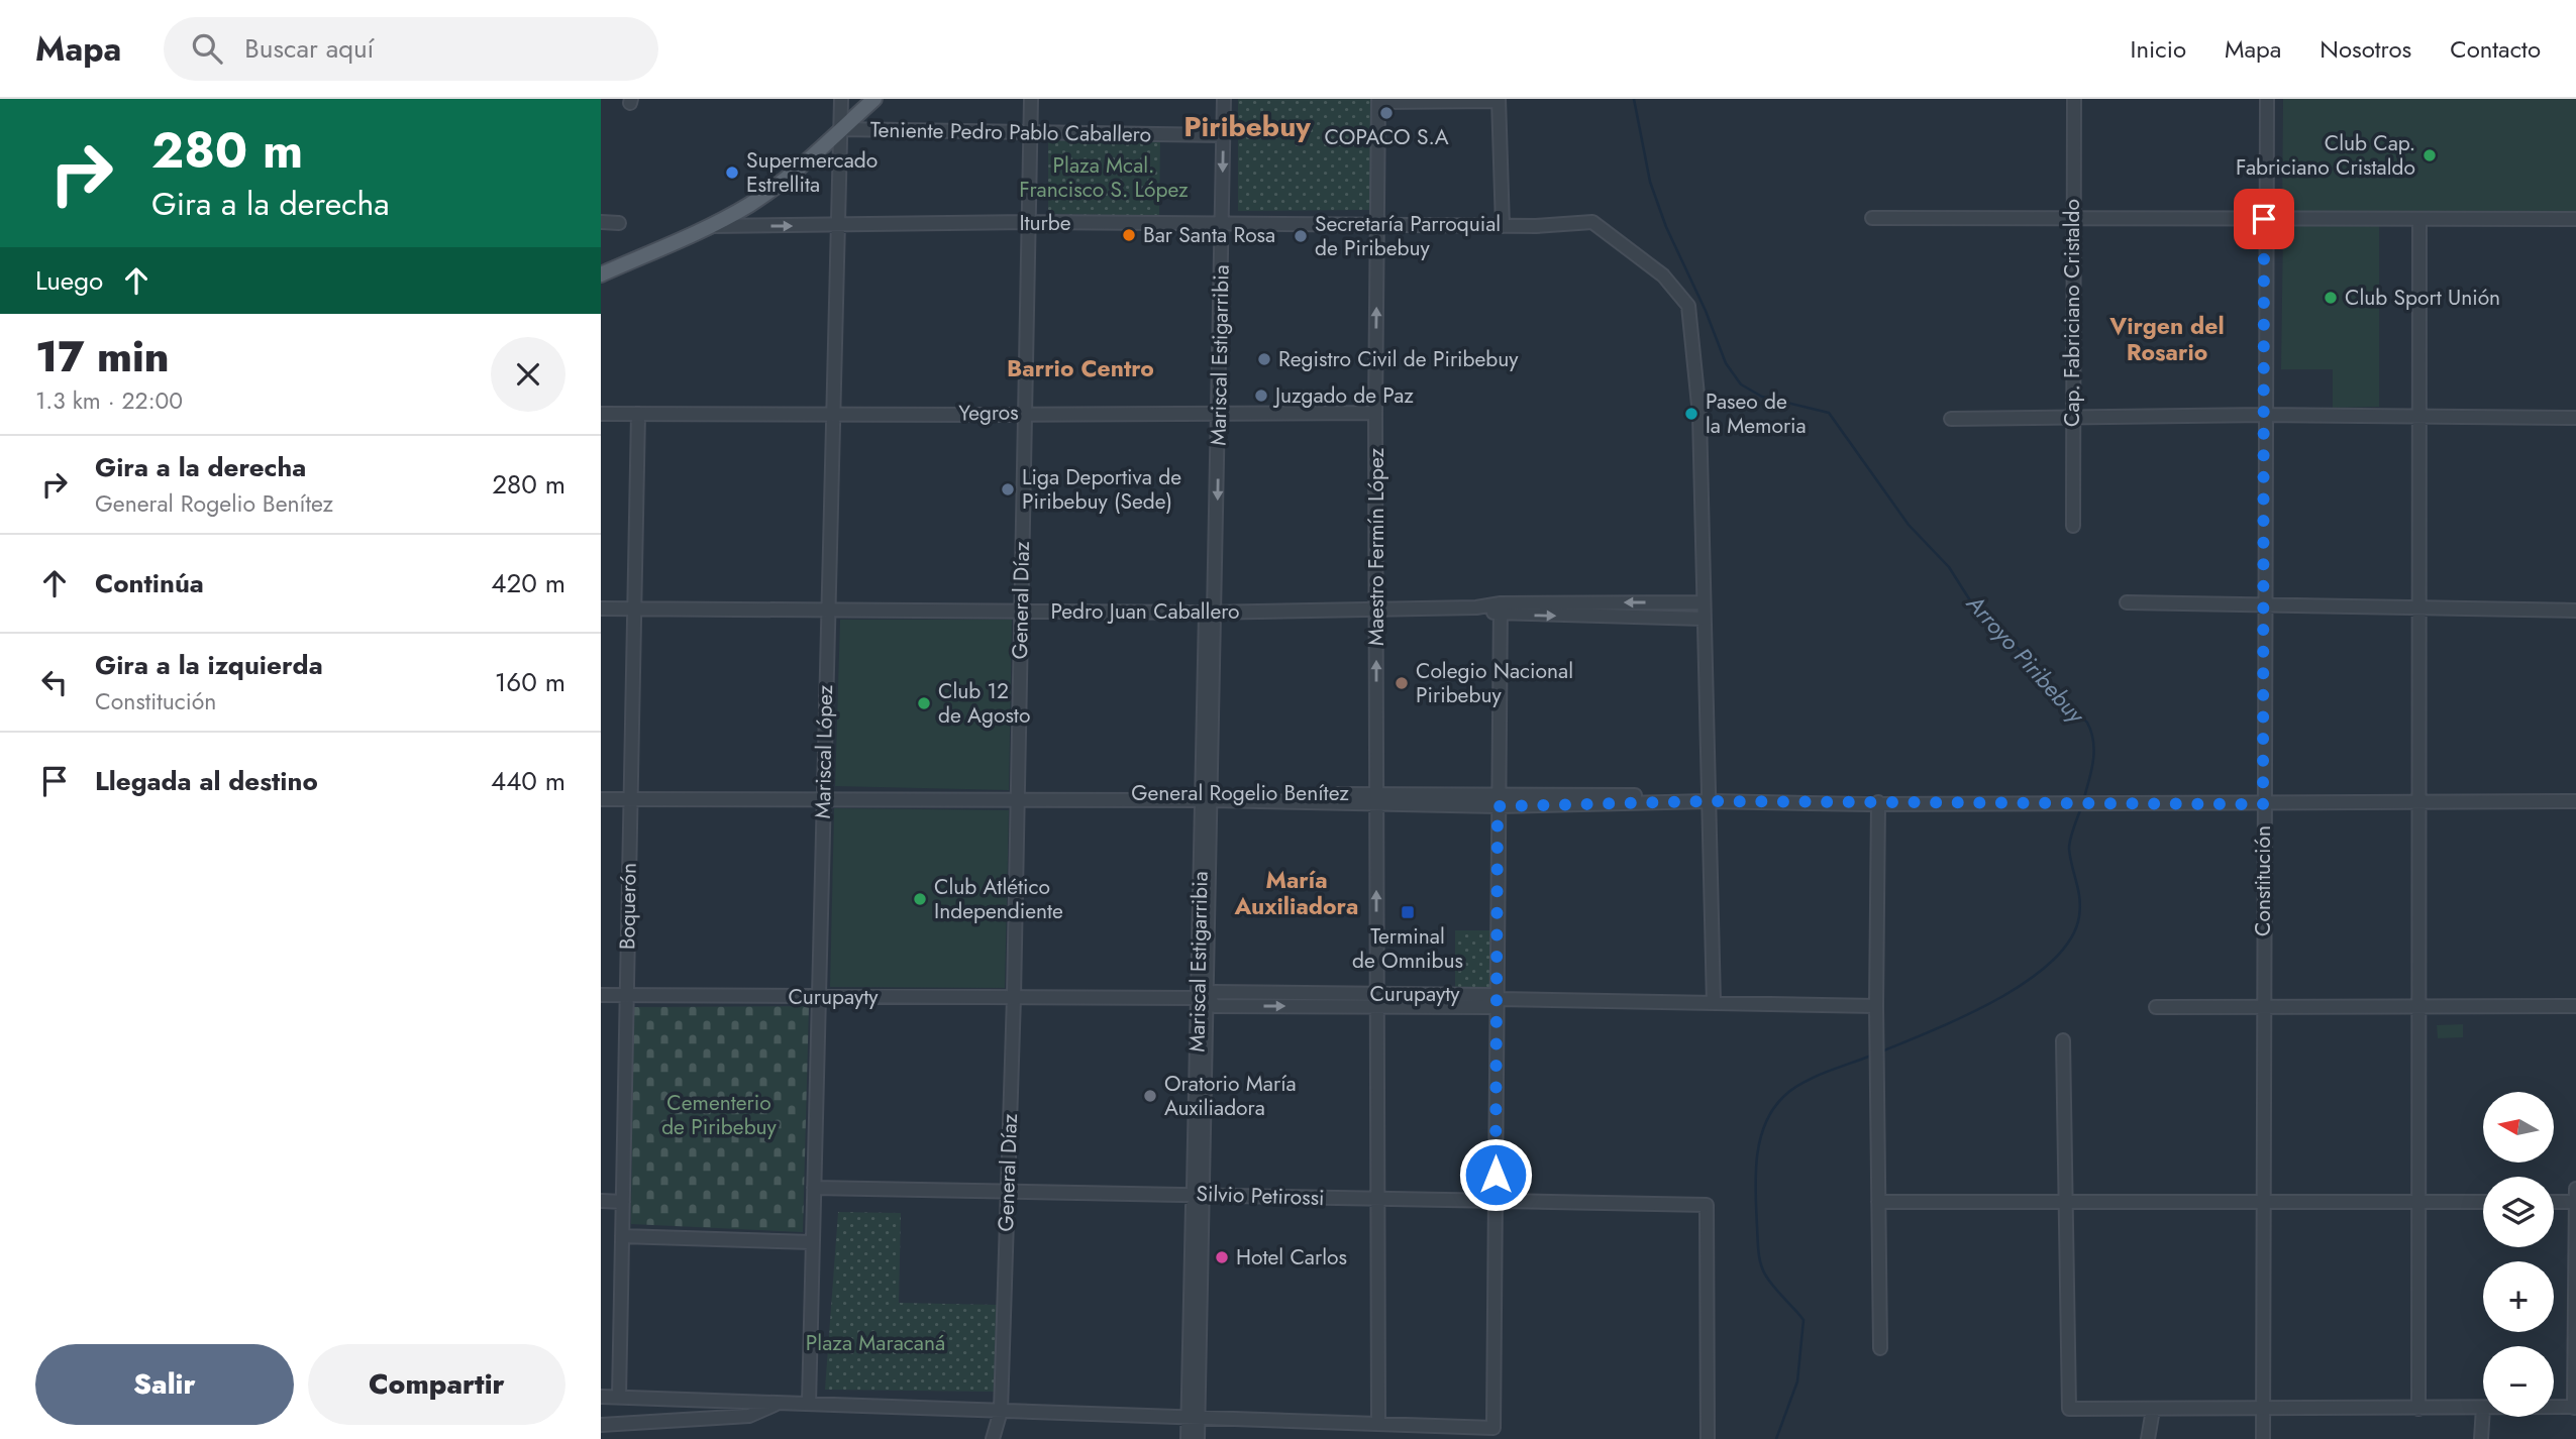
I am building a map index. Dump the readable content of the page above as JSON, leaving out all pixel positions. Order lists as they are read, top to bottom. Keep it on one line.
{"streets":{"street":["Teniente Pedro Pablo Caballero","Iturbe","Cap. Fabriciano Cristaldo","Mariscal Estigarribia","Yegros","Maestro Fermín López","General Díaz","Pedro Juan Caballero","Mariscal López","General Rogelio Benítez","Constitución","Boquerón","Curupayty","Silvio Petirossi"]},"crossings":[["Teniente Pedro Pablo Caballero","Mariscal Estigarribia"],["Teniente Pedro Pablo Caballero","General Díaz"],["Teniente Pedro Pablo Caballero","Mariscal López"],["Iturbe","Mariscal Estigarribia"],["Iturbe","Maestro Fermín López"],["Iturbe","General Díaz"],["Iturbe","Mariscal López"],["Iturbe","General Rogelio Benítez"],["Iturbe","Curupayty"],["Mariscal Estigarribia","Yegros"],["Mariscal Estigarribia","Pedro Juan Caballero"],["Mariscal Estigarribia","General Rogelio Benítez"],["Mariscal Estigarribia","Curupayty"],["Mariscal Estigarribia","Silvio Petirossi"],["Yegros","Maestro Fermín López"],["Yegros","General Díaz"],["Yegros","Mariscal López"],["Yegros","Boquerón"],["Maestro Fermín López","Pedro Juan Caballero"],["Maestro Fermín López","General Rogelio Benítez"],["Maestro Fermín López","Curupayty"],["Maestro Fermín López","Silvio Petirossi"],["General Díaz","Pedro Juan Caballero"],["General Díaz","General Rogelio Benítez"],["General Díaz","Curupayty"],["General Díaz","Silvio Petirossi"],["Pedro Juan Caballero","Mariscal López"],["Pedro Juan Caballero","Boquerón"],["Mariscal López","General Rogelio Benítez"],["Mariscal López","Curupayty"],["Mariscal López","Silvio Petirossi"],["General Rogelio Benítez","Constitución"],["General Rogelio Benítez","Boquerón"],["Boquerón","Curupayty"]],"one_way":["Maestro Fermín López"],"districts":["Piribebuy","Virgen del Rosario","Barrio Centro","María Auxiliadora"],"water":["Arroyo Piribebuy"],"parks":["Plaza Mcal. Francisco S. López","Cementerio de Piribebuy","Plaza Maracaná"],"places":{"other":["COPACO S.A","Club Cap. Fabriciano Cristaldo","Supermercado Estrellita","Bar Santa Rosa","Secretaría Parroquial de Piribebuy","Club Sport Unión","Registro Civil de Piribebuy","Juzgado de Paz","Paseo de la Memoria","Liga Deportiva de Piribebuy (Sede)","Colegio Nacional Piribebuy","Club 12 de Agosto","Club Atlético Independiente","Oratorio María Auxiliadora","Hotel Carlos"],"transit":["Terminal de Omnibus"]},"north":"left","page":{"header":"Mapa","search":"Buscar aquí","nav":["Inicio","Mapa","Nosotros","Contacto"],"turn":["280 m","Gira a la derecha"],"then":"Luego","heading":["17 min","1.3 km · 22:00"],"list":[{"name":"Gira a la derecha","note":"General Rogelio Benítez","value":"280 m"},{"name":"Continúa","value":"420 m"},{"name":"Gira a la izquierda","note":"Constitución","value":"160 m"},{"name":"Llegada al destino","value":"440 m"}],"map_buttons":["+","−"],"buttons":["Salir","Compartir"]}}
